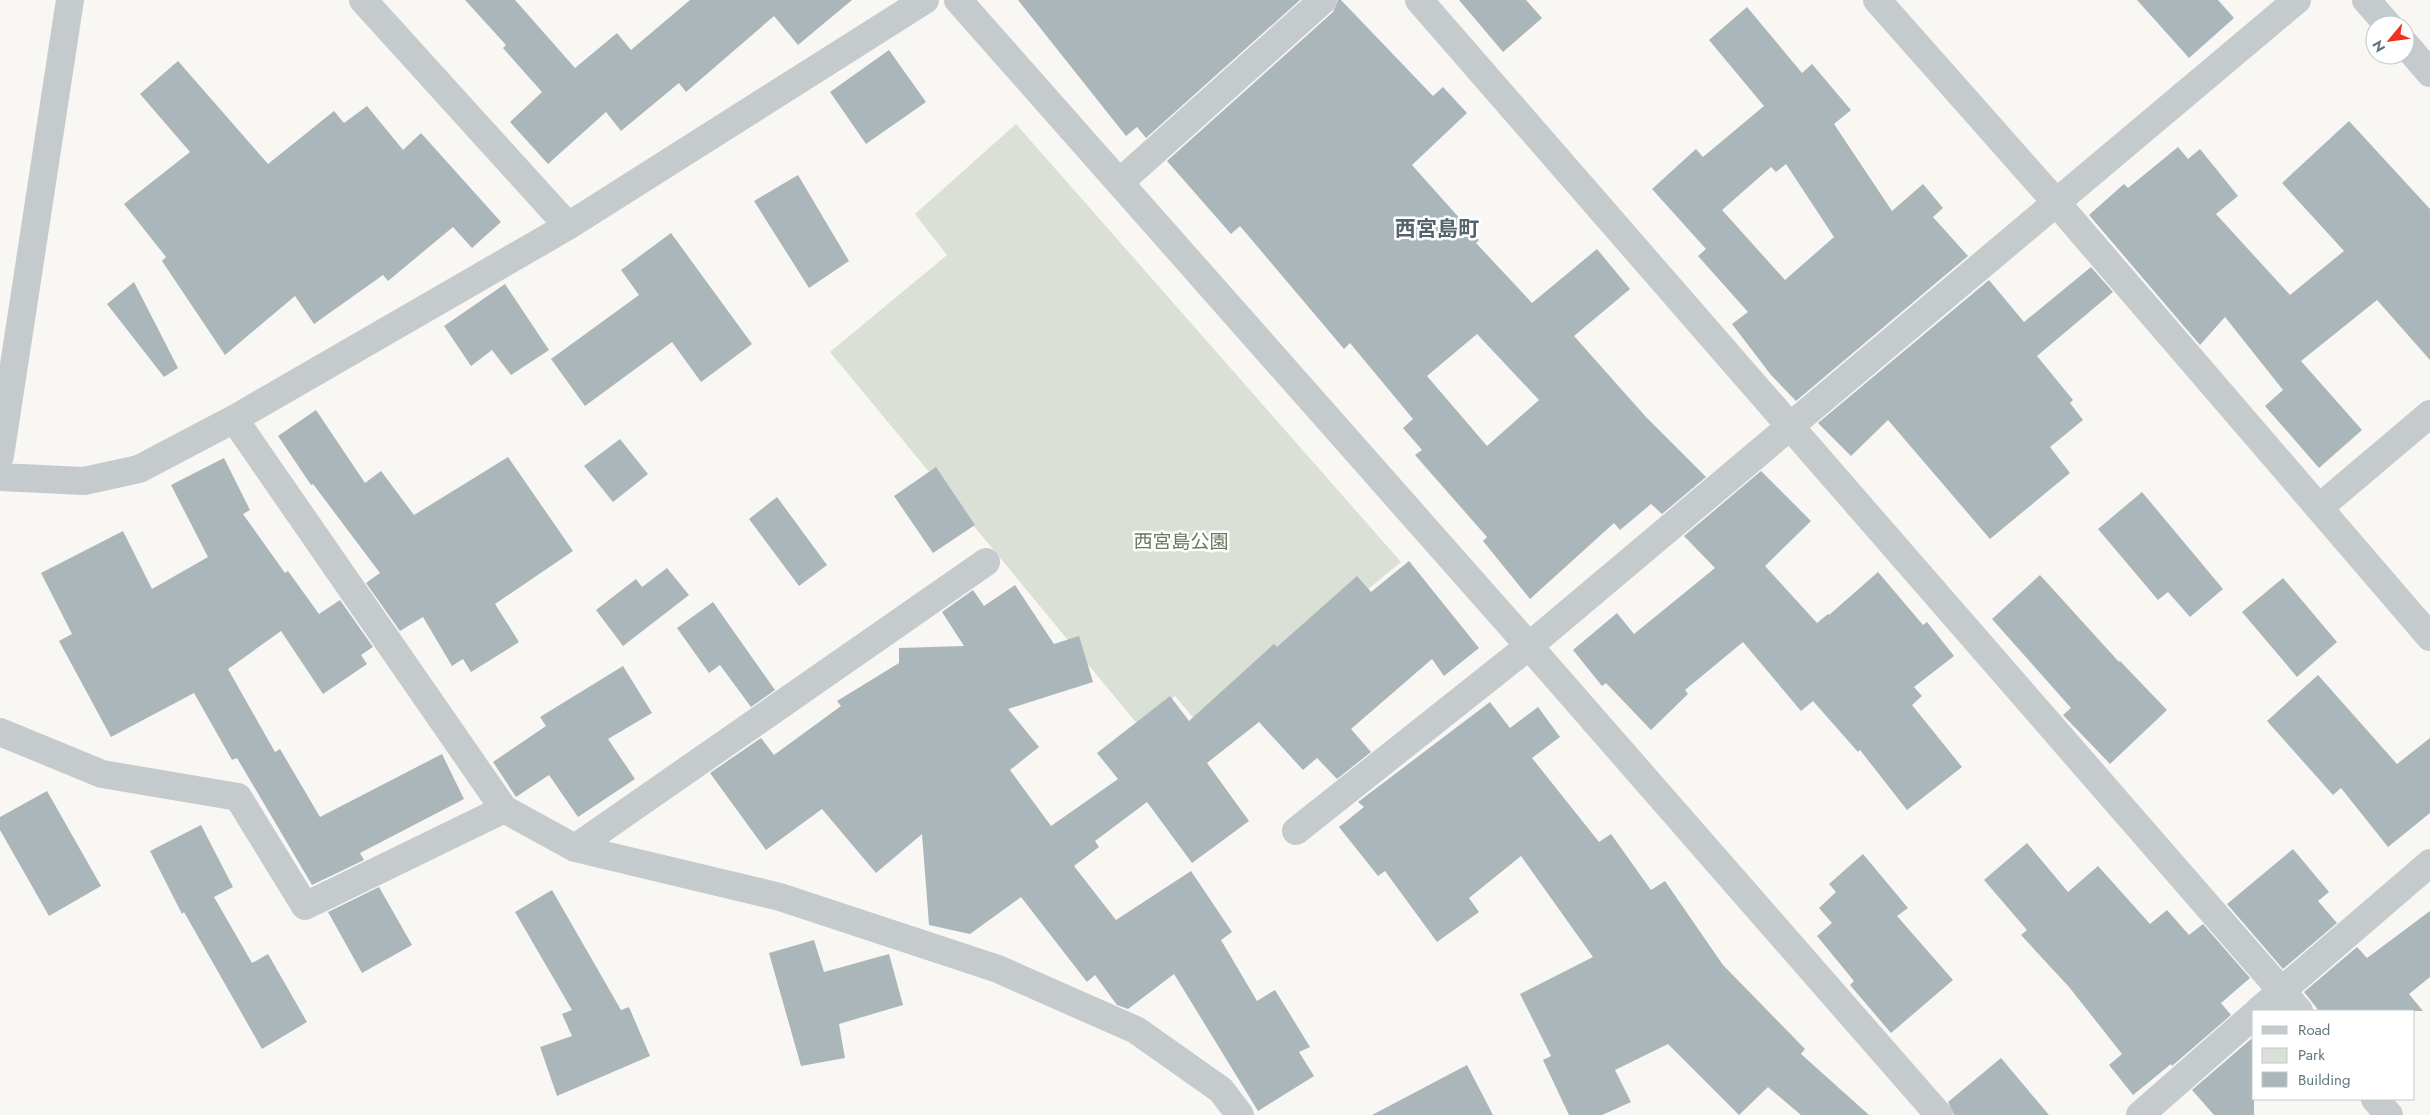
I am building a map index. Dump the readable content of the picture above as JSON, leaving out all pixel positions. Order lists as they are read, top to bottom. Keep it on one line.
{"districts":["西宮島町"],"parks":["西宮島公園"],"legend":["Road","Park","Building"],"north":"bottom left"}
